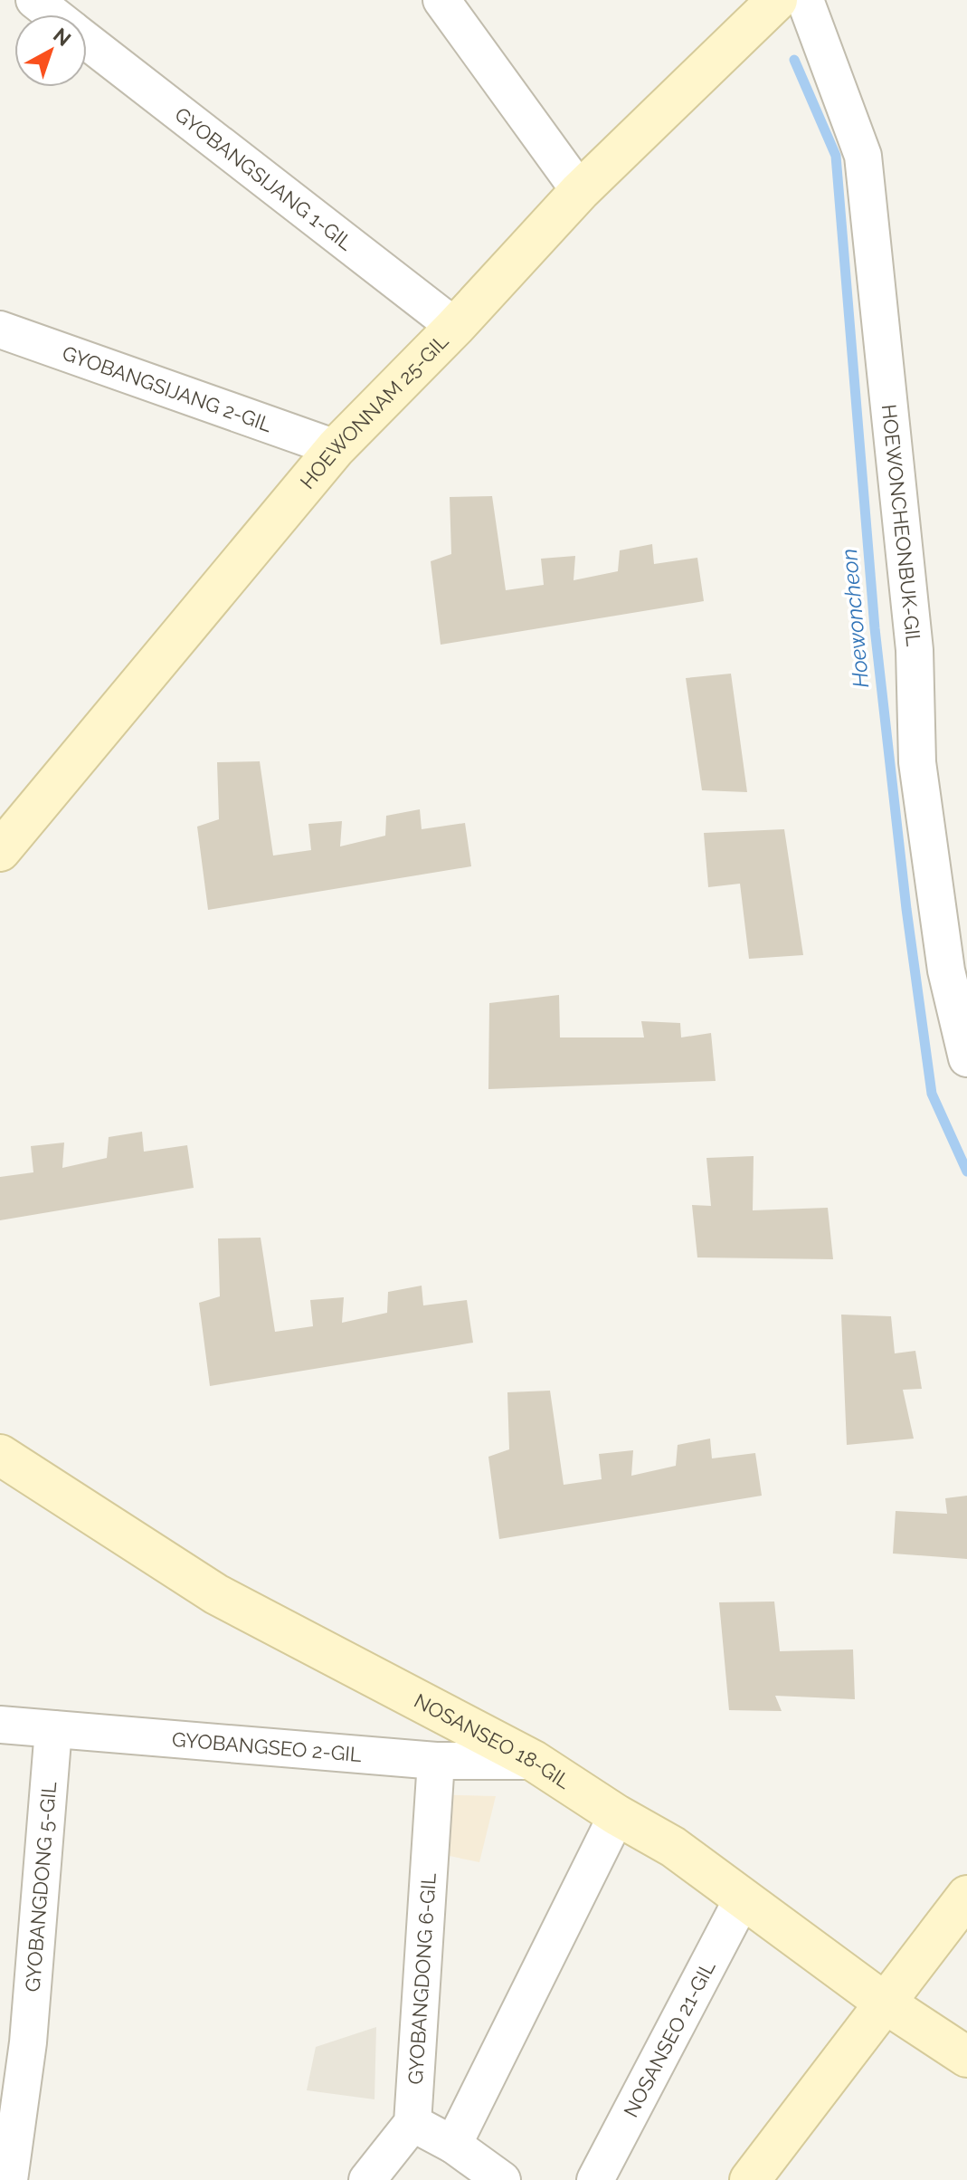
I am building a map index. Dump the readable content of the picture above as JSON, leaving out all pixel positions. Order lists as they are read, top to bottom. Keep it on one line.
{"streets":{"main road":["HOEWONNAM 25-GIL","NOSANSEO 18-GIL"],"street":["GYOBANGSIJANG 1-GIL","GYOBANGSIJANG 2-GIL","HOEWONCHEONBUK-GIL","GYOBANGSEO 2-GIL","GYOBANGDONG 5-GIL","GYOBANGDONG 6-GIL","NOSANSEO 21-GIL"]},"crossings":[["GYOBANGSIJANG 1-GIL","HOEWONNAM 25-GIL"],["GYOBANGSIJANG 2-GIL","HOEWONNAM 25-GIL"],["NOSANSEO 18-GIL","GYOBANGSEO 2-GIL"],["NOSANSEO 18-GIL","NOSANSEO 21-GIL"],["GYOBANGSEO 2-GIL","GYOBANGDONG 5-GIL"],["GYOBANGSEO 2-GIL","GYOBANGDONG 6-GIL"]],"water":["Hoewoncheon"],"north":"top right"}
